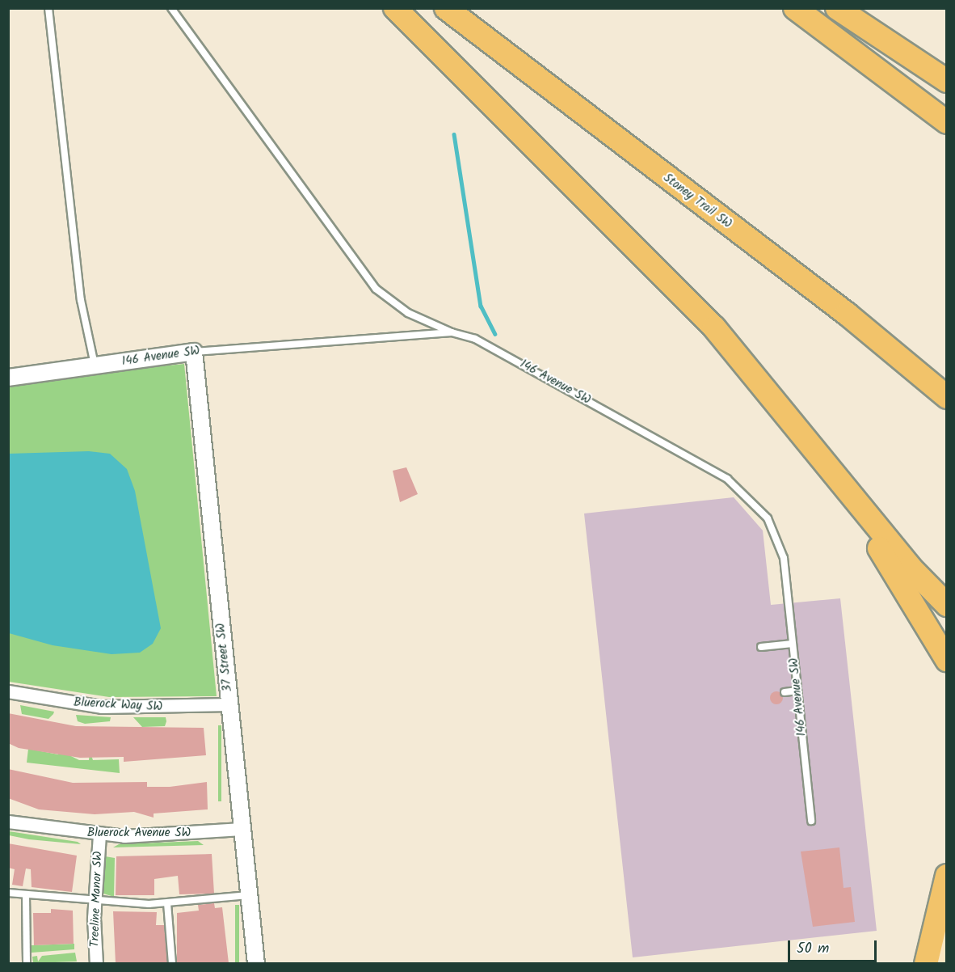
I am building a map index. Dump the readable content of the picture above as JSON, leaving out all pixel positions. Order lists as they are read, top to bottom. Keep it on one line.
{"streets":{"highway":["Stoney Trail SW"],"street":["146 Avenue SW","37 Street SW","Bluerock Way SW","Bluerock Avenue SW","Treeline Manor SW"]},"crossings":[["146 Avenue SW","37 Street SW"],["37 Street SW","Bluerock Way SW"],["37 Street SW","Bluerock Avenue SW"],["Bluerock Avenue SW","Treeline Manor SW"]],"scale_bar":"50 m"}
